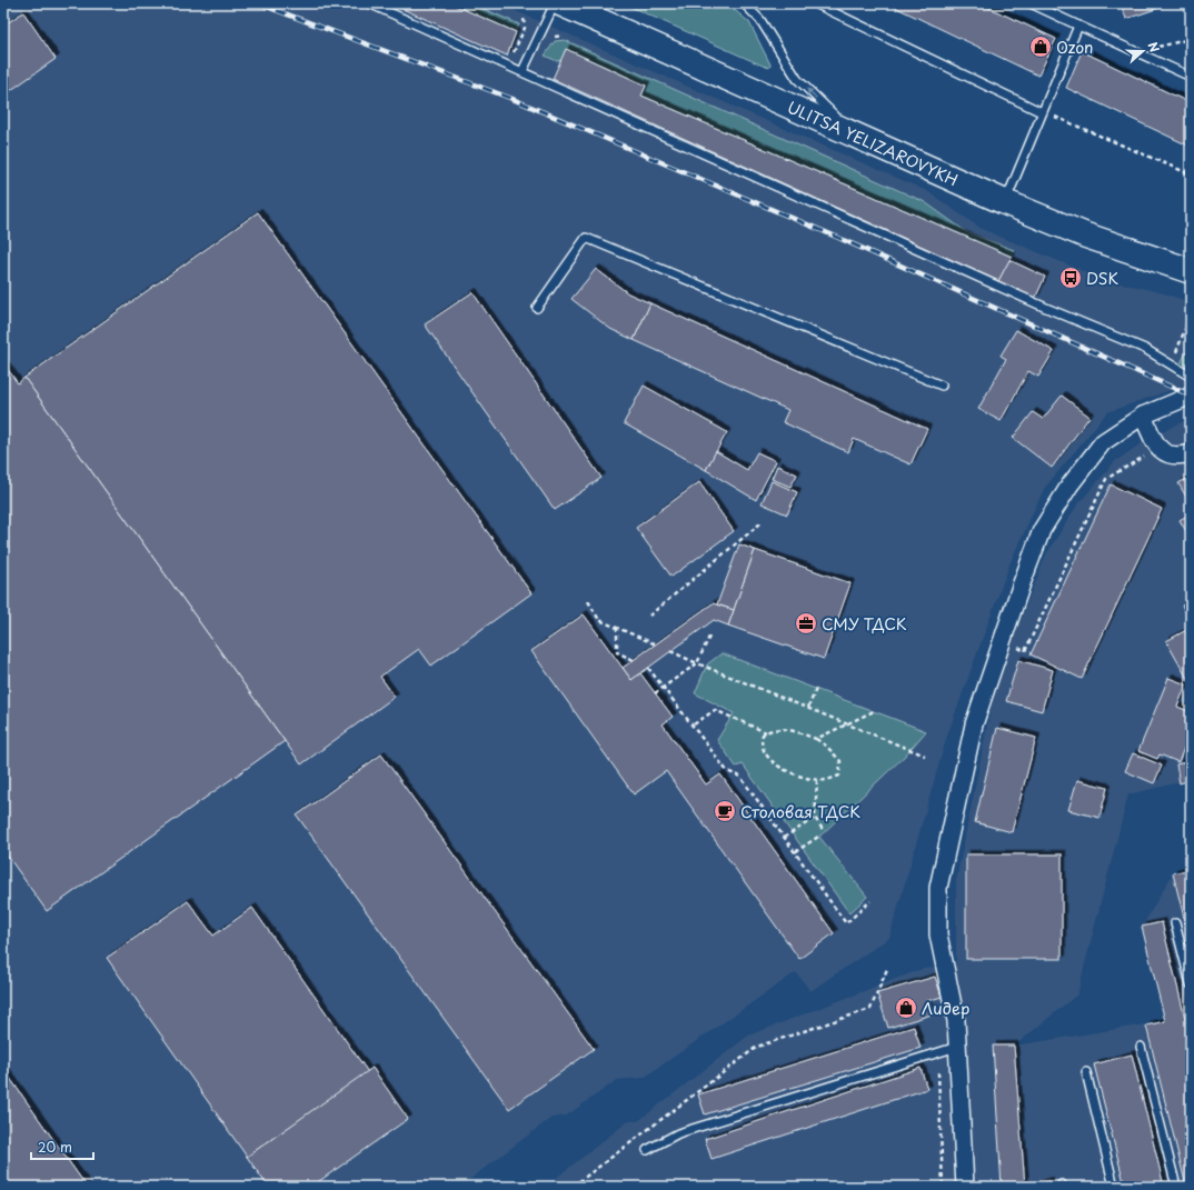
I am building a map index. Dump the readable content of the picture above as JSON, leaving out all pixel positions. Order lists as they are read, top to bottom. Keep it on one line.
{"streets":{"main road":["ULITSA YELIZAROVYKH"]},"places":{"shop":["Ozon","Лидер"],"bus stop":["DSK"],"office":["СМУ ТДСК"],"cafe":["Столовая ТДСК"]},"scale_bar":"20 m","north":"right"}
